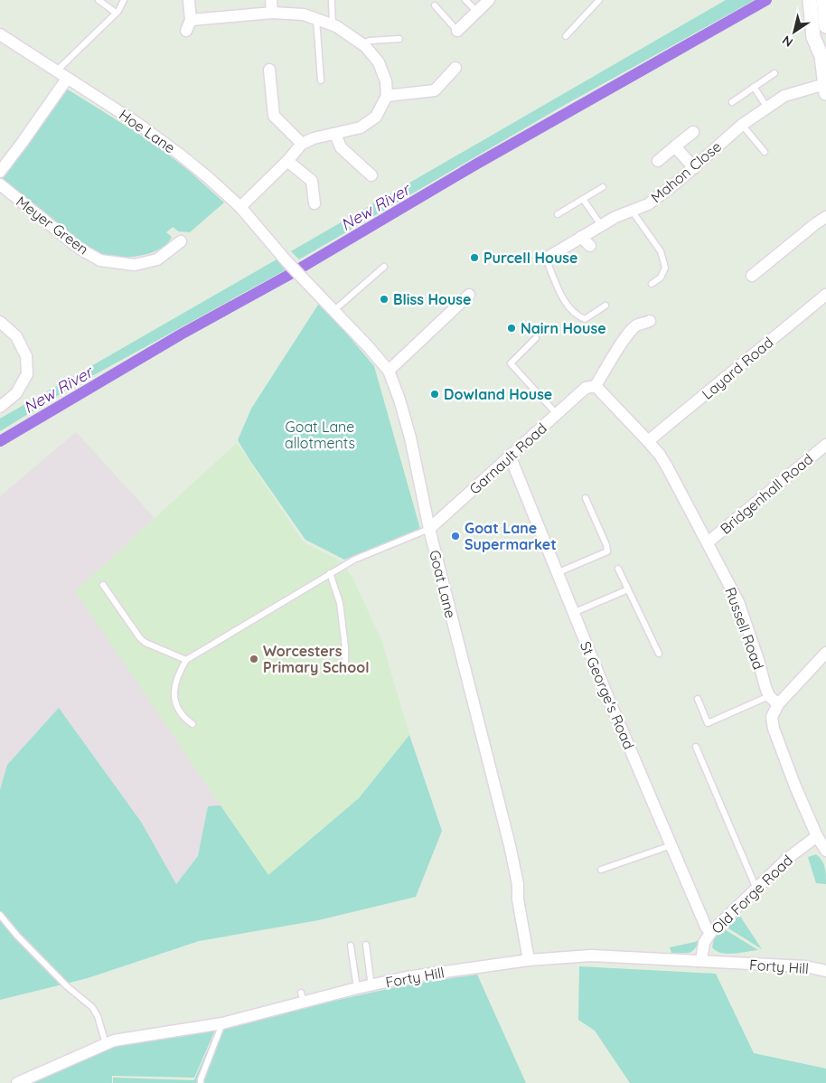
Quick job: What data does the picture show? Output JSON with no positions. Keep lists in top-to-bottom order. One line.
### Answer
{"streets":{"street":["Hoe Lane","Mahon Close","Meyer Green","Layard Road","Garnault Road","Bridgenhall Road","Goat Lane","Russell Road","St George's Road","Old Forge Road","Forty Hill"]},"crossings":[["Hoe Lane","Goat Lane"],["Layard Road","Russell Road"],["Garnault Road","Goat Lane"],["Garnault Road","Russell Road"],["Garnault Road","St George's Road"],["Bridgenhall Road","Russell Road"],["Goat Lane","Forty Hill"],["St George's Road","Old Forge Road"],["Old Forge Road","Forty Hill"]],"water":["New River"],"parks":["Goat Lane allotments"],"places":["Purcell House","Bliss House","Nairn House","Dowland House","Goat Lane Supermarket","Worcesters Primary School"],"north":"bottom left"}
